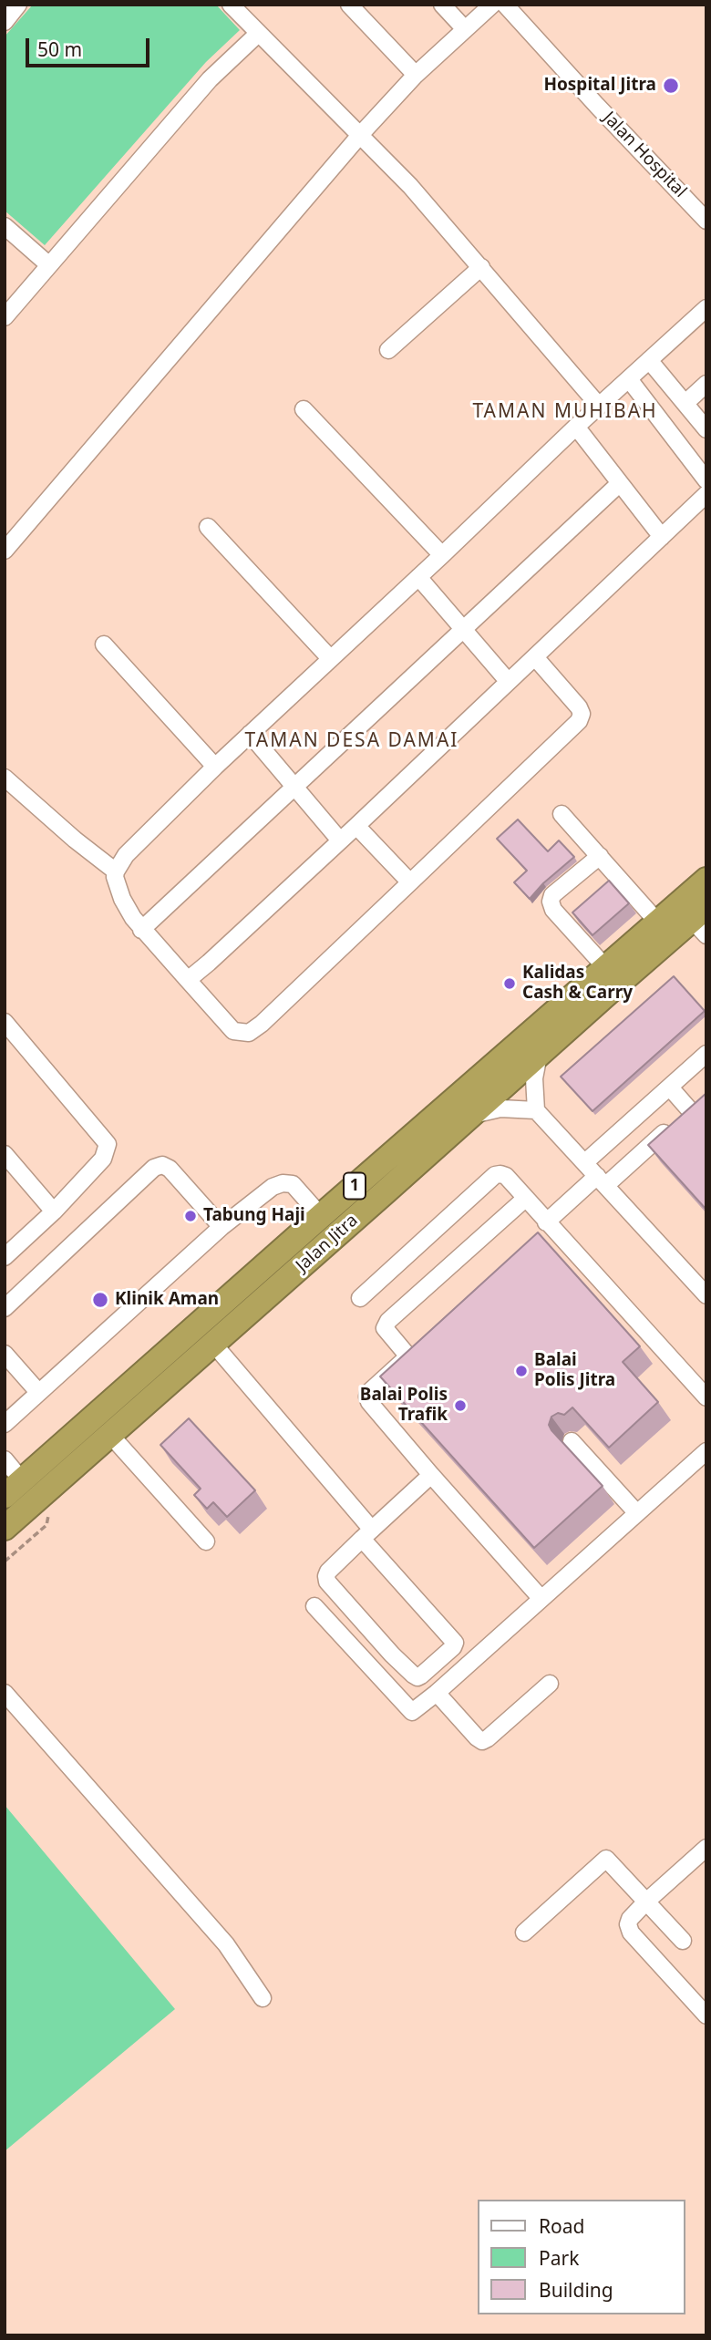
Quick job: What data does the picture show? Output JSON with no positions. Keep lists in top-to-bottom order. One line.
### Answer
{"streets":{"highway":["1","Jalan Jitra"],"street":["Jalan Hospital"]},"districts":["TAMAN MUHIBAH","TAMAN DESA DAMAI"],"places":["Hospital Jitra","Kalidas Cash & Carry","Tabung Haji","Klinik Aman","Balai Polis Jitra","Balai Polis Trafik"],"legend":["Road","Park","Building"],"scale_bar":"50 m"}
